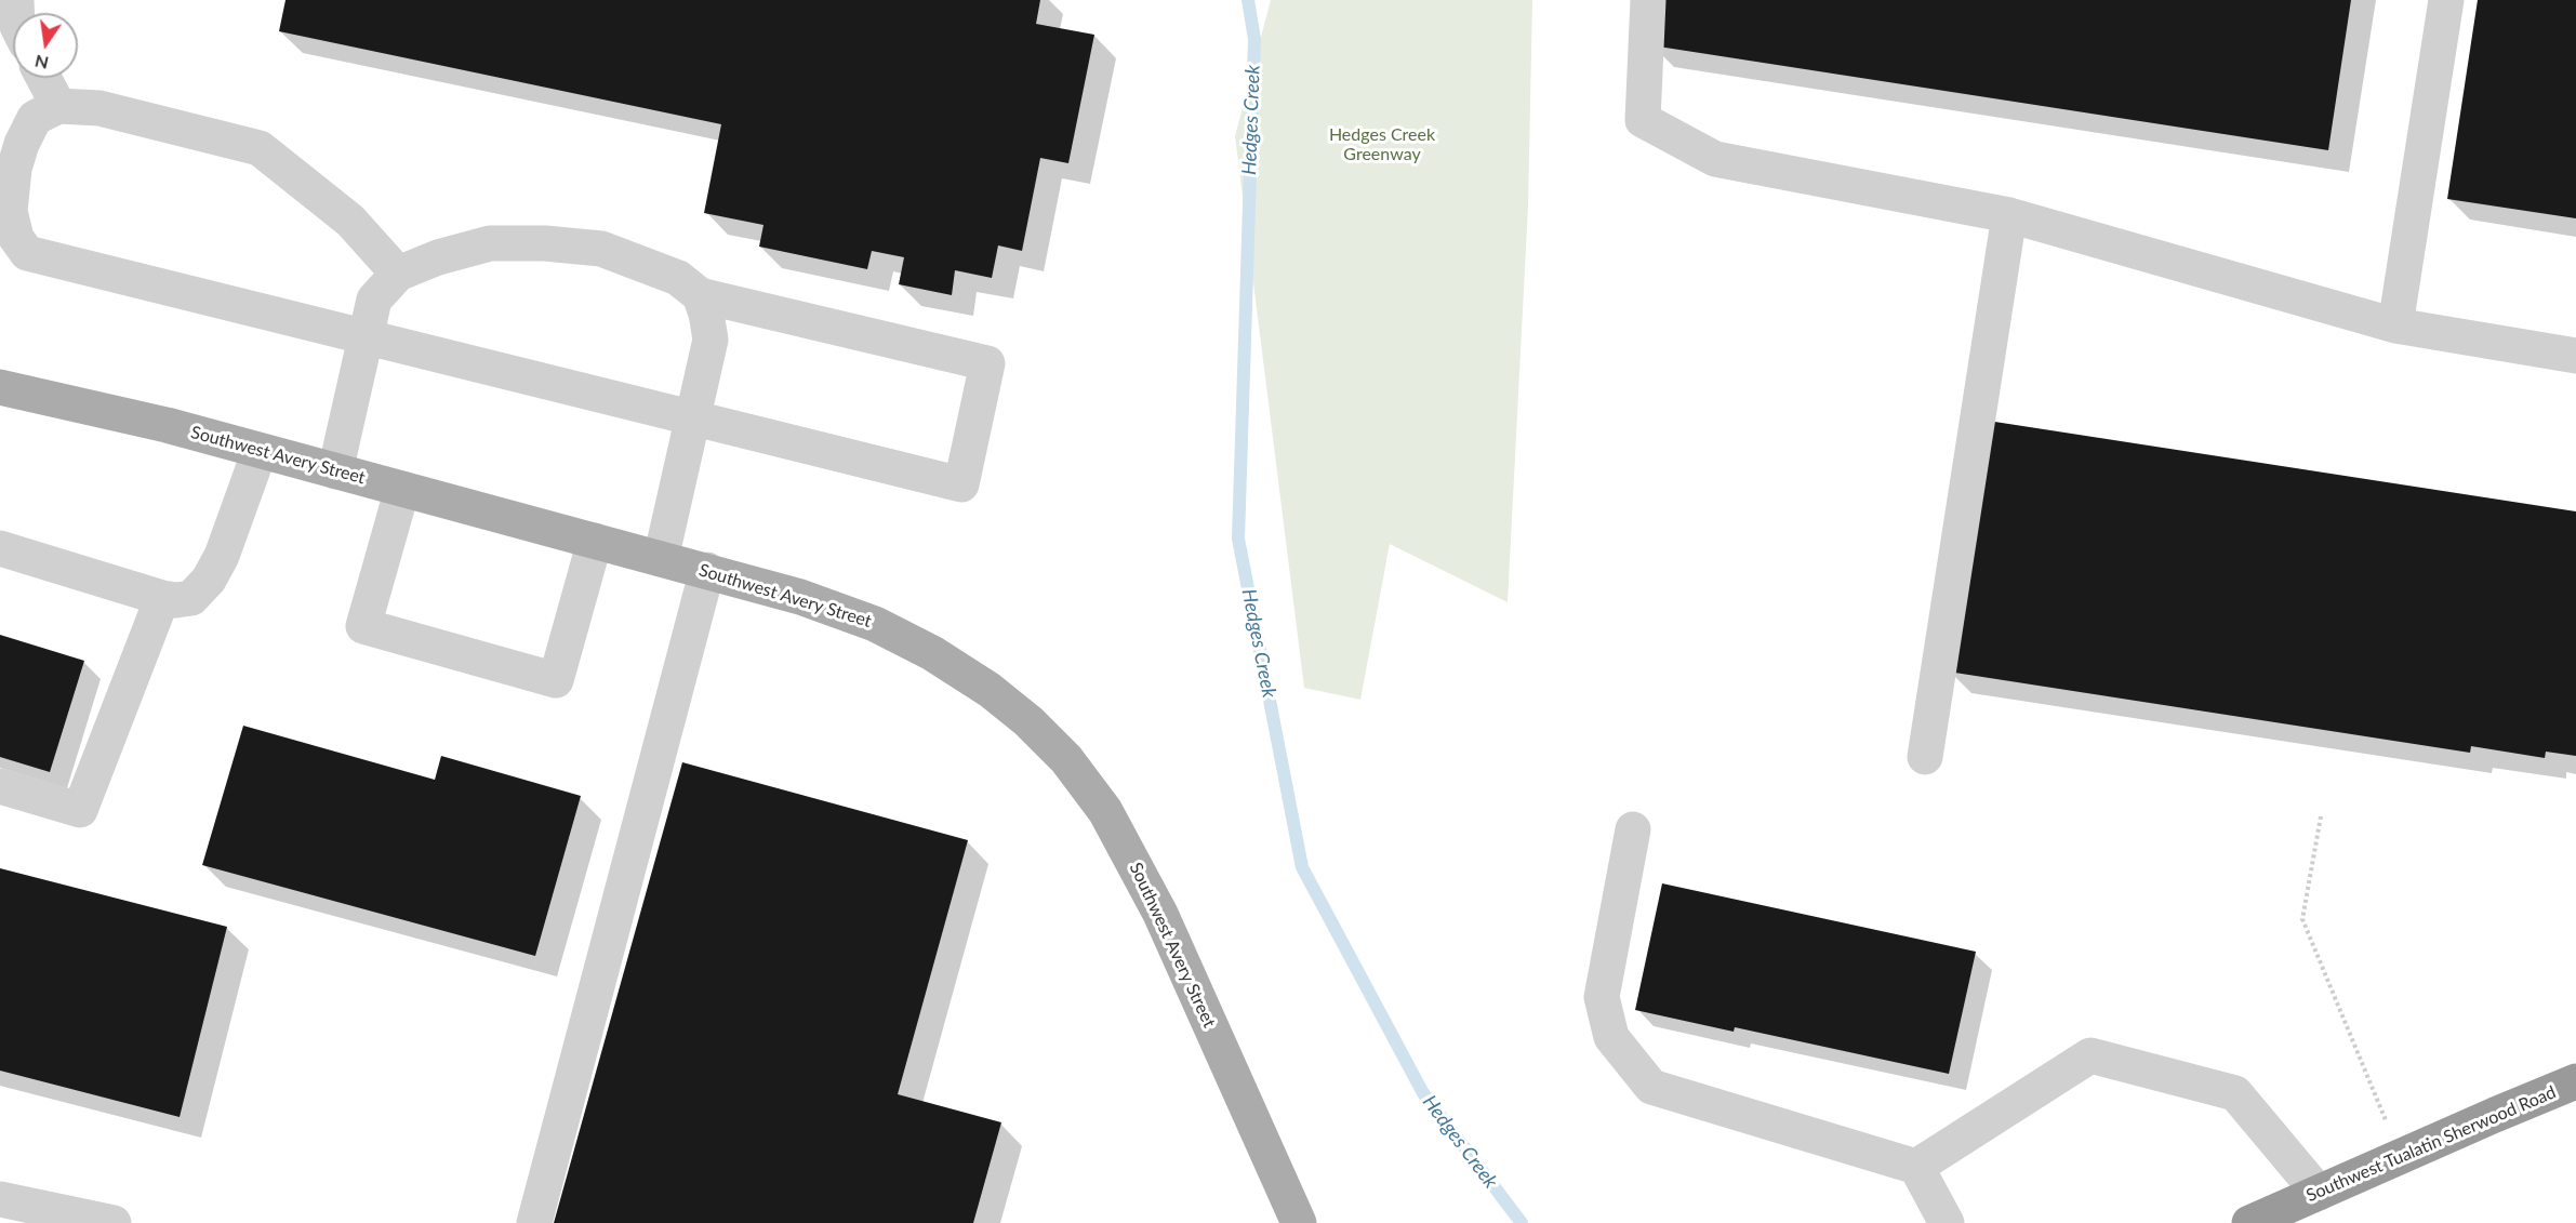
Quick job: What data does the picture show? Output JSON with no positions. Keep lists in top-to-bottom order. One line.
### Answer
{"streets":{"highway":["Southwest Tualatin Sherwood Road"],"main road":["Southwest Avery Street"]},"water":["Hedges Creek"],"parks":["Hedges Creek Greenway"],"north":"bottom"}
